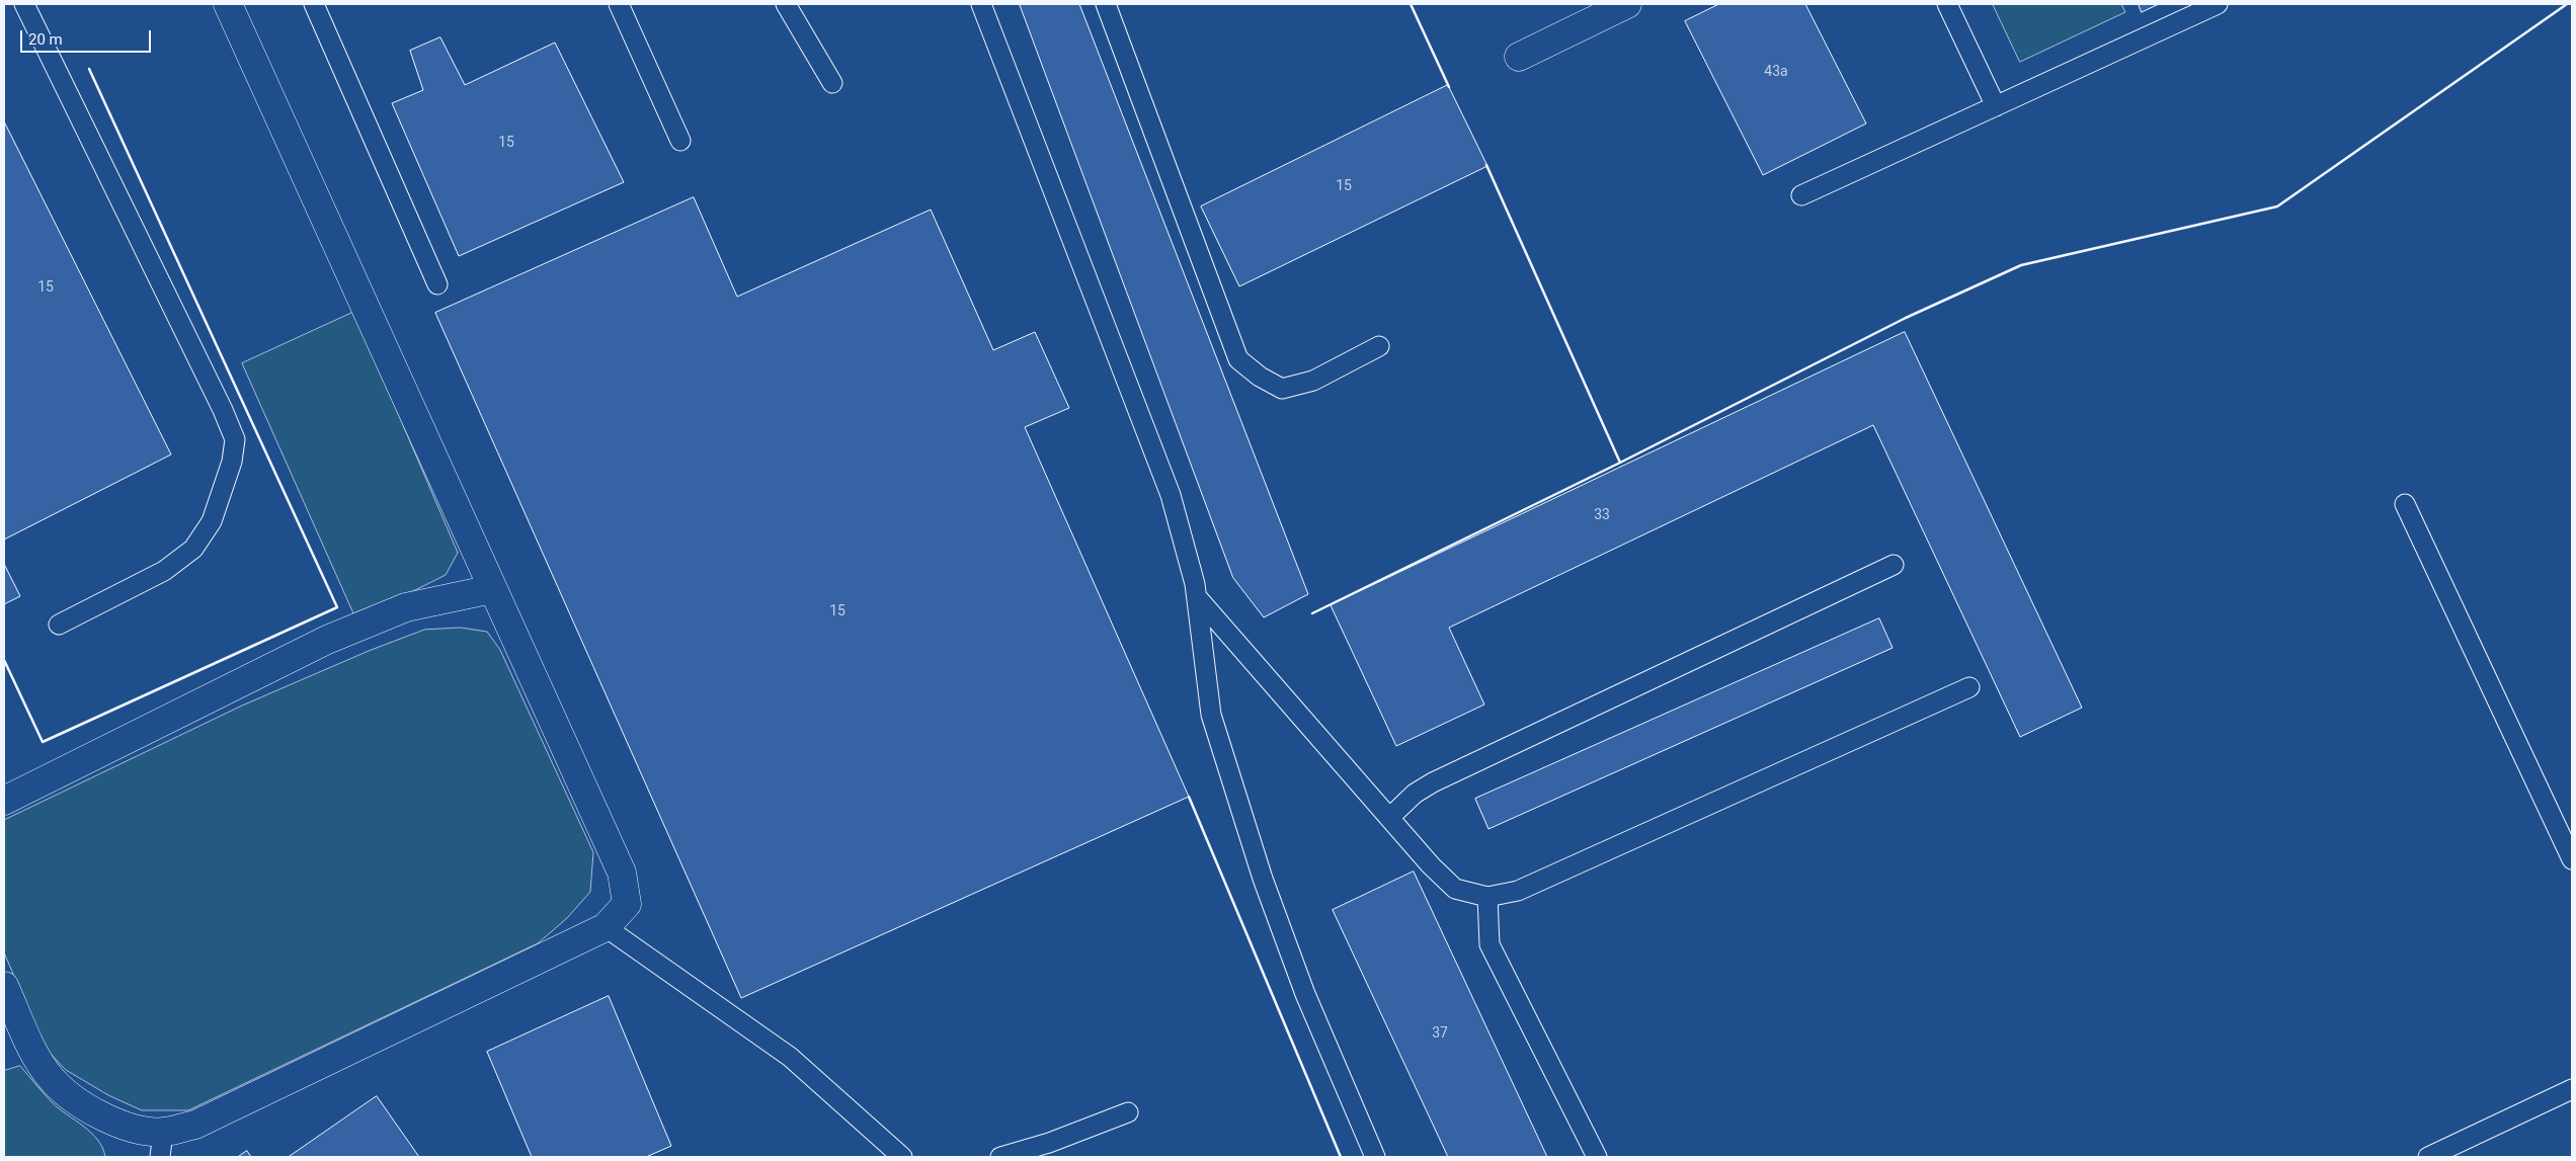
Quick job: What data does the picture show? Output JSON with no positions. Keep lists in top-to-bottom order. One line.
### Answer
{"house_numbers":["43a","15","15","15","33","15","37"],"scale_bar":"20 m"}
